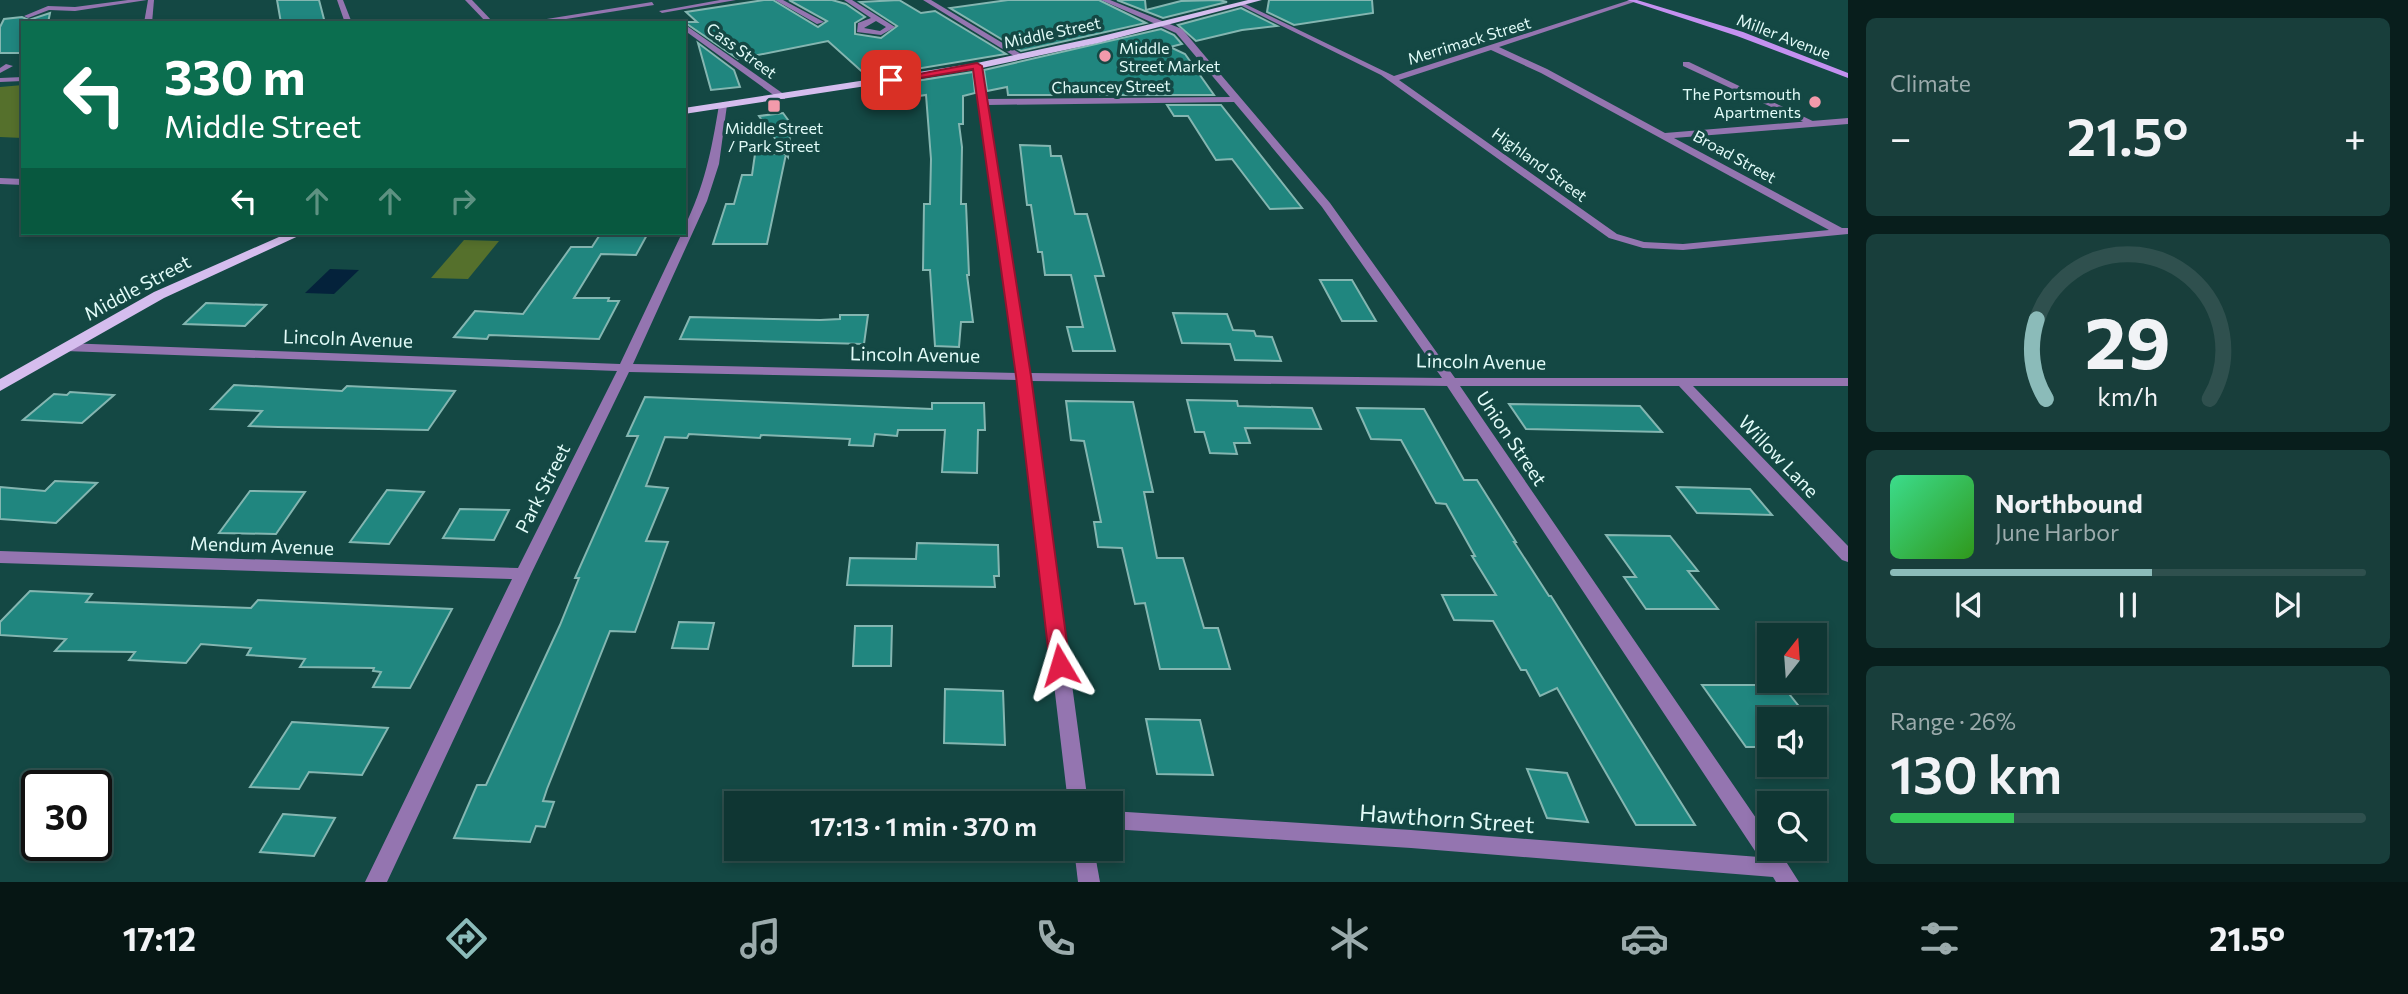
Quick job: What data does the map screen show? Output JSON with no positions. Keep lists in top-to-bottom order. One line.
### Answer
{"streets":{"main road":["Middle Street","Miller Avenue"],"street":["Merrimack Street","Cass Street","Chauncey Street","Broad Street","Highland Street","Lincoln Avenue","Union Street","Willow Lane","Park Street","Mendum Avenue","Hawthorn Street"]},"crossings":[["Middle Street","Cass Street"],["Middle Street","Highland Street"],["Middle Street","Lincoln Avenue"],["Middle Street","Union Street"],["Middle Street","Park Street"],["Miller Avenue","Merrimack Street"],["Merrimack Street","Broad Street"],["Merrimack Street","Highland Street"],["Chauncey Street","Union Street"],["Broad Street","Highland Street"],["Lincoln Avenue","Union Street"],["Lincoln Avenue","Willow Lane"],["Lincoln Avenue","Park Street"],["Union Street","Hawthorn Street"],["Park Street","Mendum Avenue"]],"places":{"other":["Middle Street Market","The Portsmouth Apartments"],"transit":["Middle Street / Park Street"]},"north":"top","page":{"tile":["Climate",["Range · 26%","130 km"]],"turn":["330 m","Middle Street"],"heat":["−","21.5°","+"],"song":["Northbound","June Harbor"],"limit":"30","trip":"17:13 · 1 min · 370 m","tabs":["17:12","21.5°"],"gauge":["29","km/h"]}}
